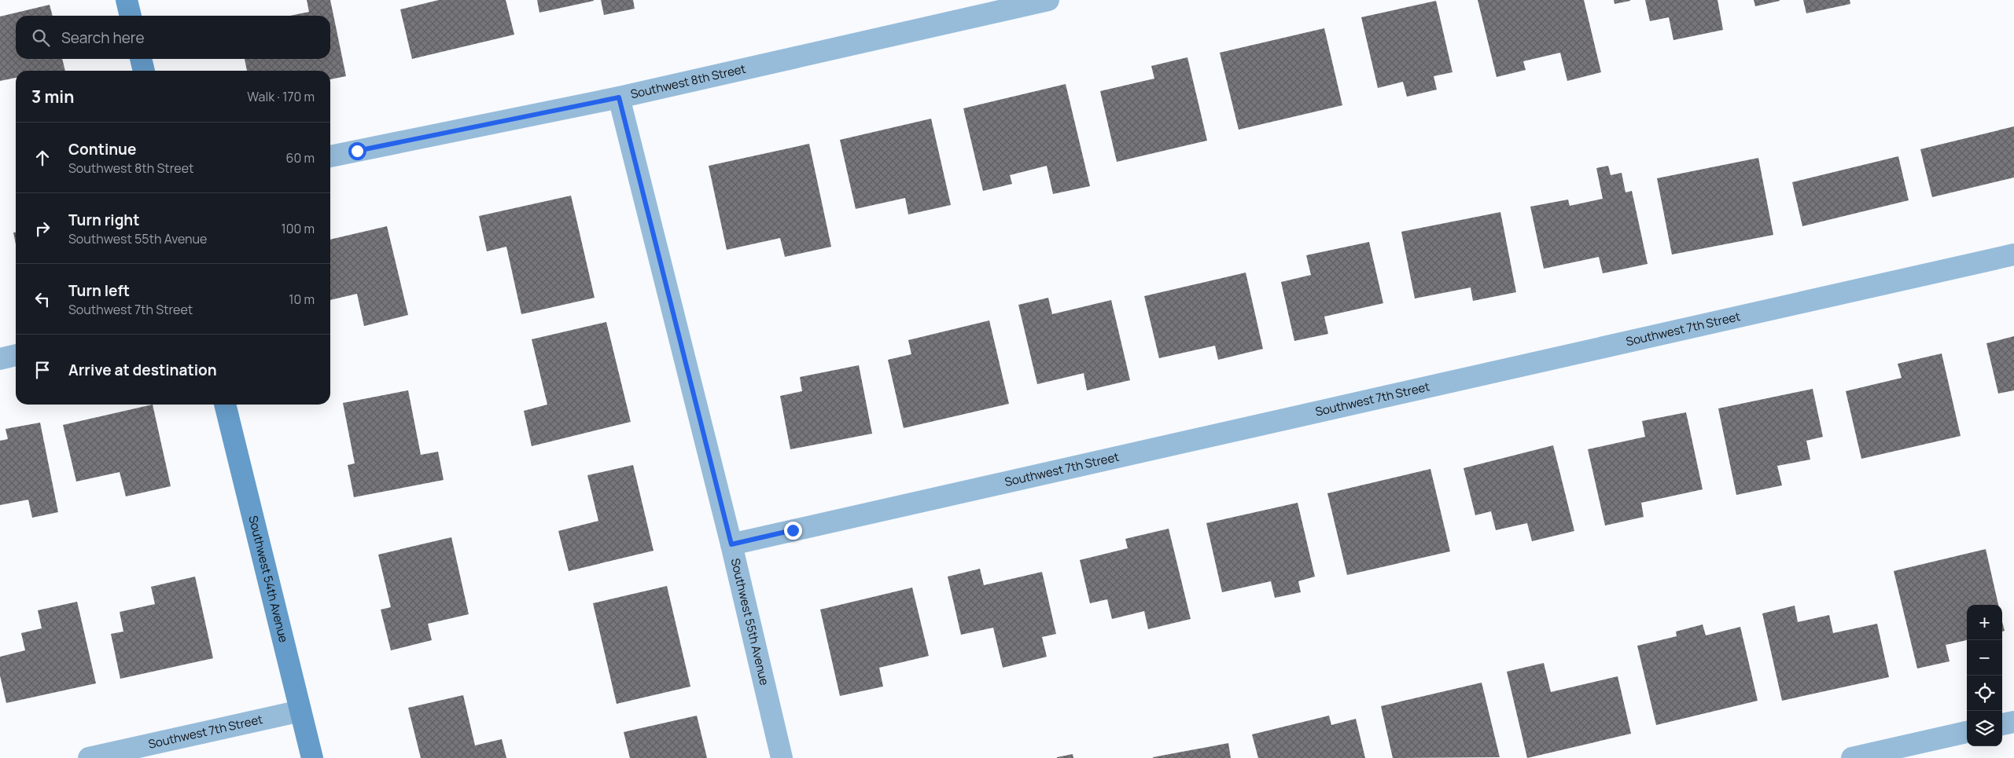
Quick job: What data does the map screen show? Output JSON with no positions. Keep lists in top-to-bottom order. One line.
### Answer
{"streets":{"street":["Southwest 8th Street","Southwest 7th Street","Southwest 54th Avenue","Southwest 55th Avenue"]},"crossings":[["Southwest 8th Street","Southwest 55th Avenue"],["Southwest 7th Street","Southwest 54th Avenue"],["Southwest 7th Street","Southwest 55th Avenue"]],"page":{"search":"Search here","heading":["3 min","Walk · 170 m"],"list":[["Continue","Southwest 8th Street","60 m"],["Turn right","Southwest 55th Avenue","100 m"],["Turn left","Southwest 7th Street","10 m"],"Arrive at destination"],"map_buttons":["+","−"]}}
